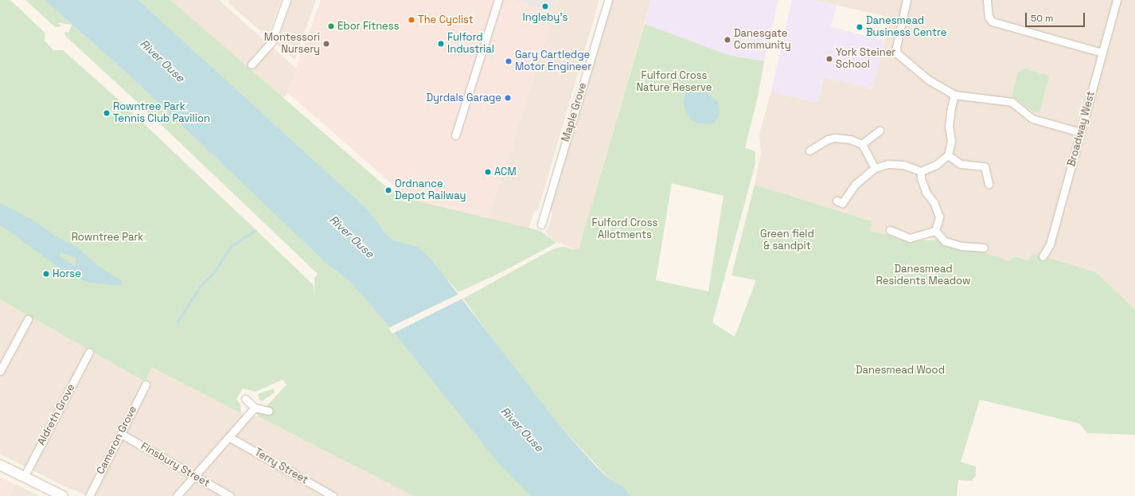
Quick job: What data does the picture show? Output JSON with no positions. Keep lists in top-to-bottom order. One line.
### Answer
{"streets":{"street":["Maple Grove","Broadway West","Aldreth Grove","Cameron Grove","Finsbury Street","Terry Street"]},"crossings":[["Cameron Grove","Finsbury Street"]],"water":["River Ouse"],"parks":["Fulford Cross Nature Reserve","Fulford Cross Allotments","Green field & sandpit","Rowntree Park","Danesmead Residents Meadow","Danesmead Wood"],"places":["Ingleby’s","The Cyclist","Ebor Fitness","Danesmead Business Centre","Danesgate Community","Montessori Nursery","Fulford Industrial","York Steiner School","Gary Cartledge Motor Engineer","Dyrdals Garage","Rowntree Park Tennis Club Pavilion","ACM","Ordnance Depot Railway","Horse"],"scale_bar":"50 m"}
